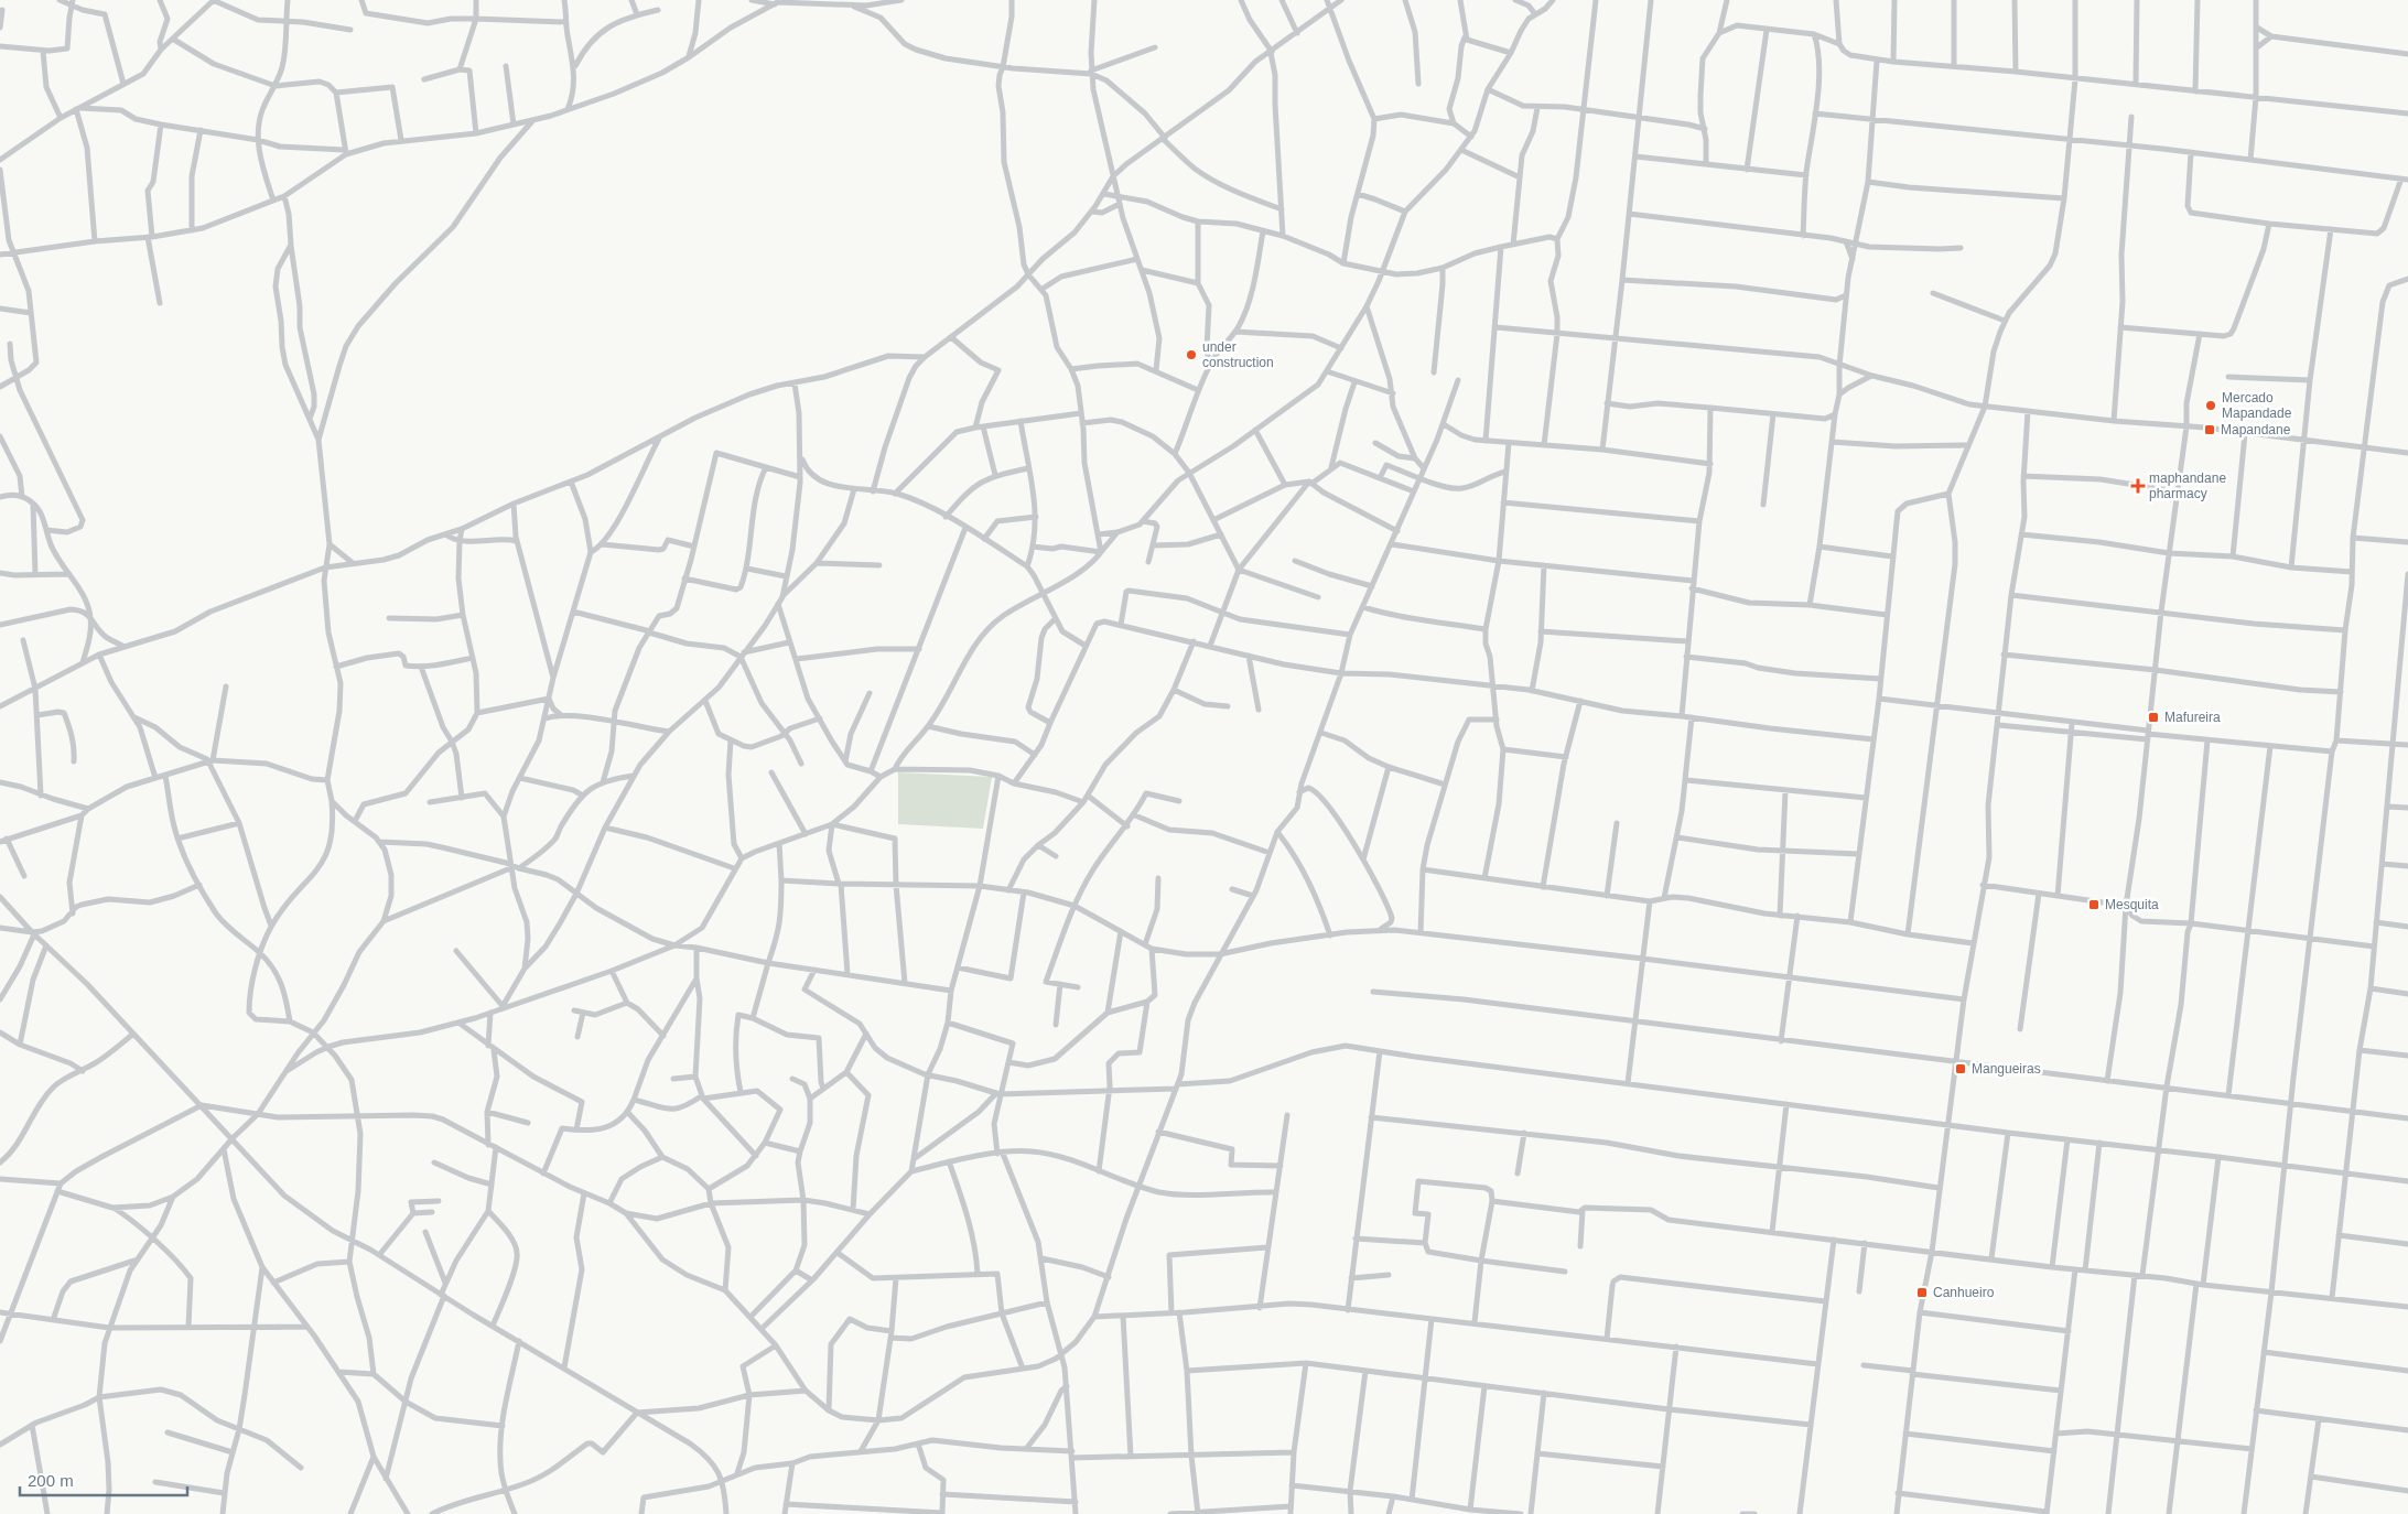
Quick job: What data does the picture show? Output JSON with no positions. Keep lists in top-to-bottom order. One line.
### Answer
{"places":{"other":["under construction","Mercado Mapandade"],"transit":["Mapandane","Mafureira","Mesquita","Mangueiras","Canhueiro"],"health":["maphandane pharmacy"]},"scale_bar":"200 m"}
